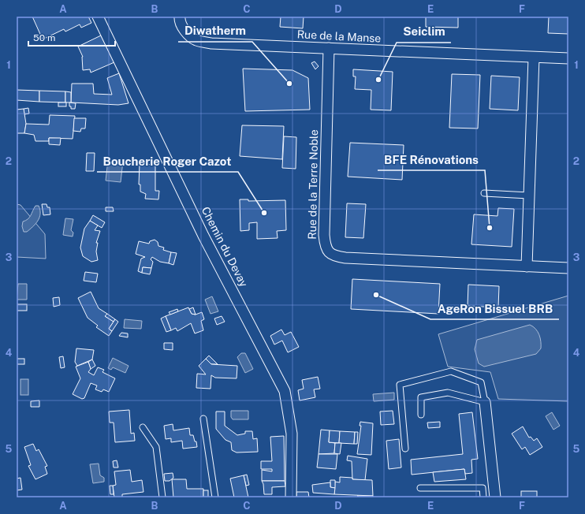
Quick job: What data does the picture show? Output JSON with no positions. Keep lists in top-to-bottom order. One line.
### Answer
{"streets":{"street":["Rue de la Manse","Rue de la Terre Noble","Chemin du Devay"]},"crossings":[["Rue de la Manse","Rue de la Terre Noble"]],"places":["Seiclim","Diwatherm","Boucherie Roger Cazot","BFE Rénovations","AgeRon Bissuel BRB"],"scale_bar":"50 m","grid":{"columns":["A","B","C","D","E","F"],"rows":["1","2","3","4","5"]}}
